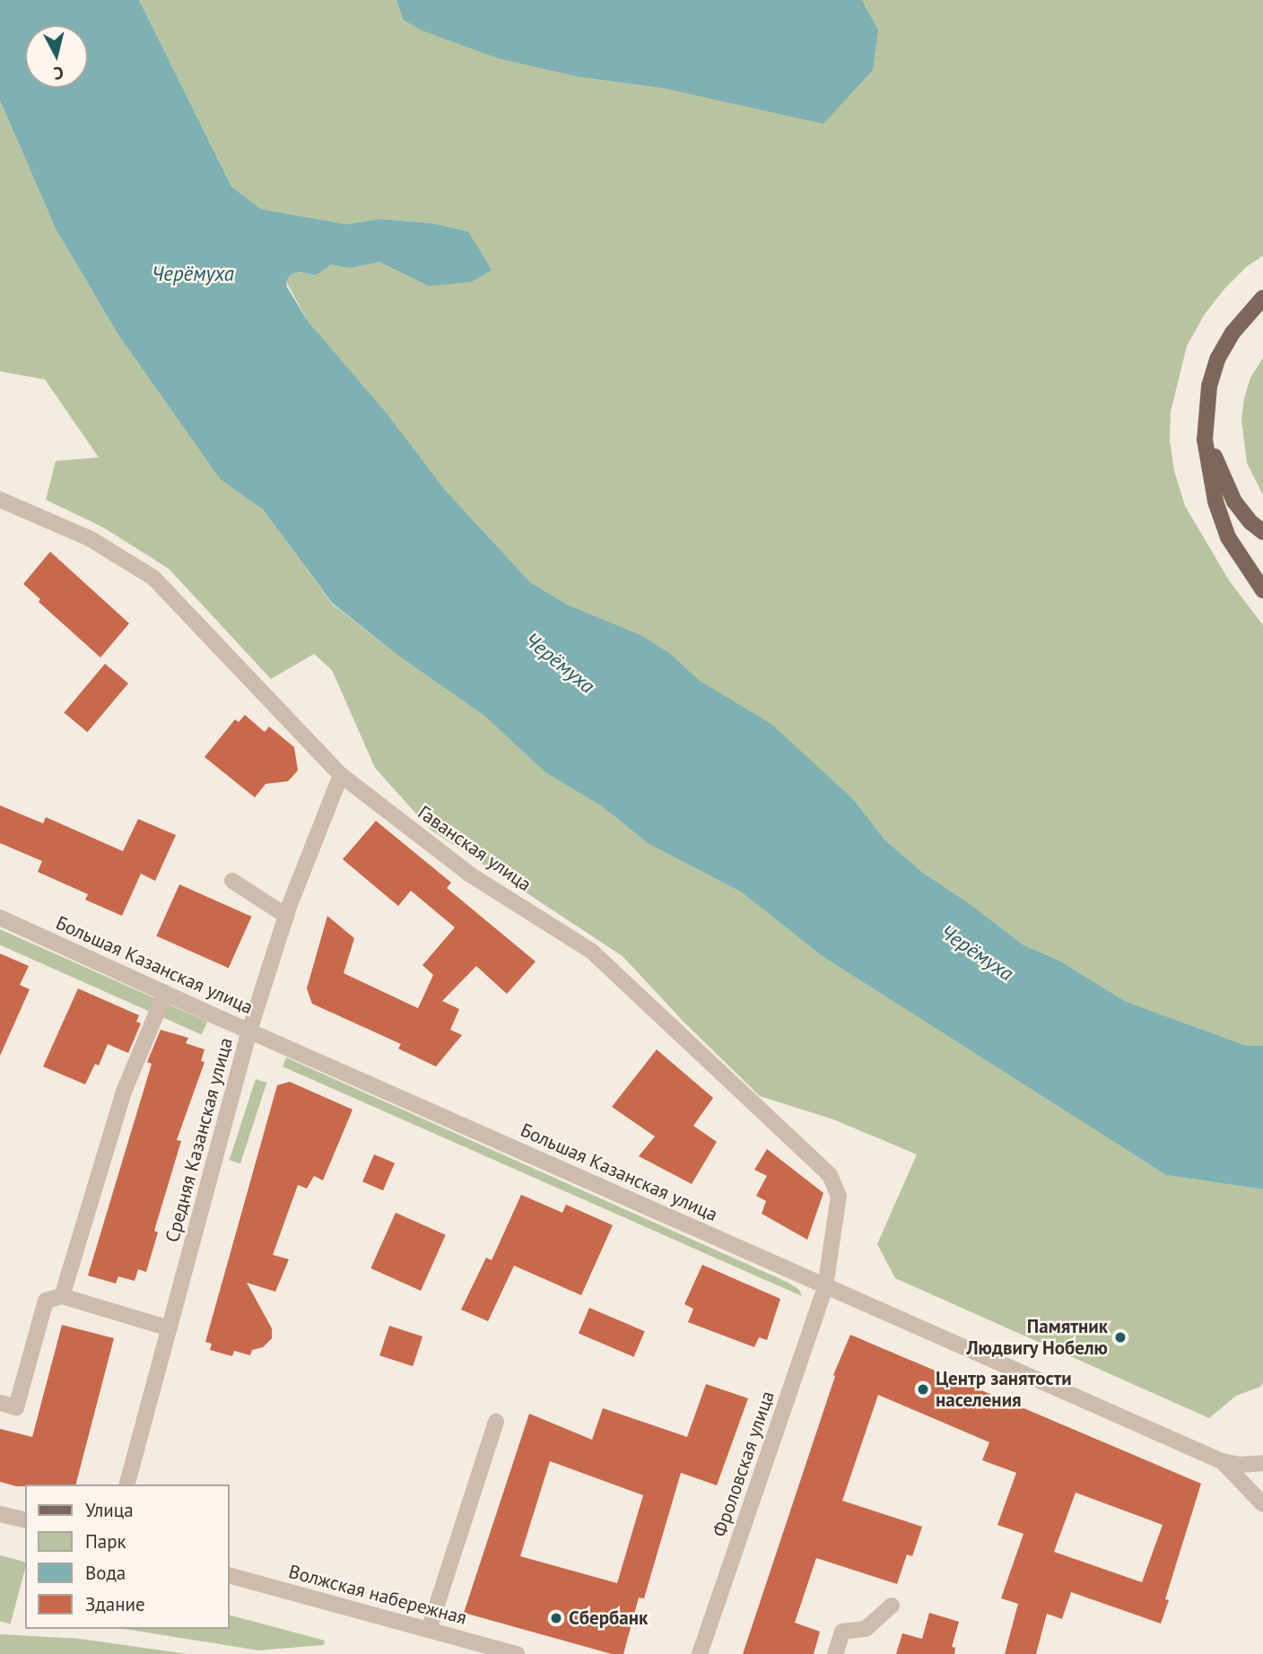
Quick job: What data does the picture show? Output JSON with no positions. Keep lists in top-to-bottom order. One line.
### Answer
{"streets":{"street":["Гаванская улица","Большая Казанская улица","Средняя Казанская улица","Фроловская улица","Волжская набережная"]},"crossings":[["Гаванская улица","Большая Казанская улица"],["Гаванская улица","Средняя Казанская улица"],["Гаванская улица","Фроловская улица"],["Большая Казанская улица","Средняя Казанская улица"],["Большая Казанская улица","Фроловская улица"]],"water":["Черёмуха"],"places":["Памятник Людвигу Нобелю","Центр занятости населения","Сбербанк"],"legend":["Улица","Парк","Вода","Здание"],"north":"bottom"}
